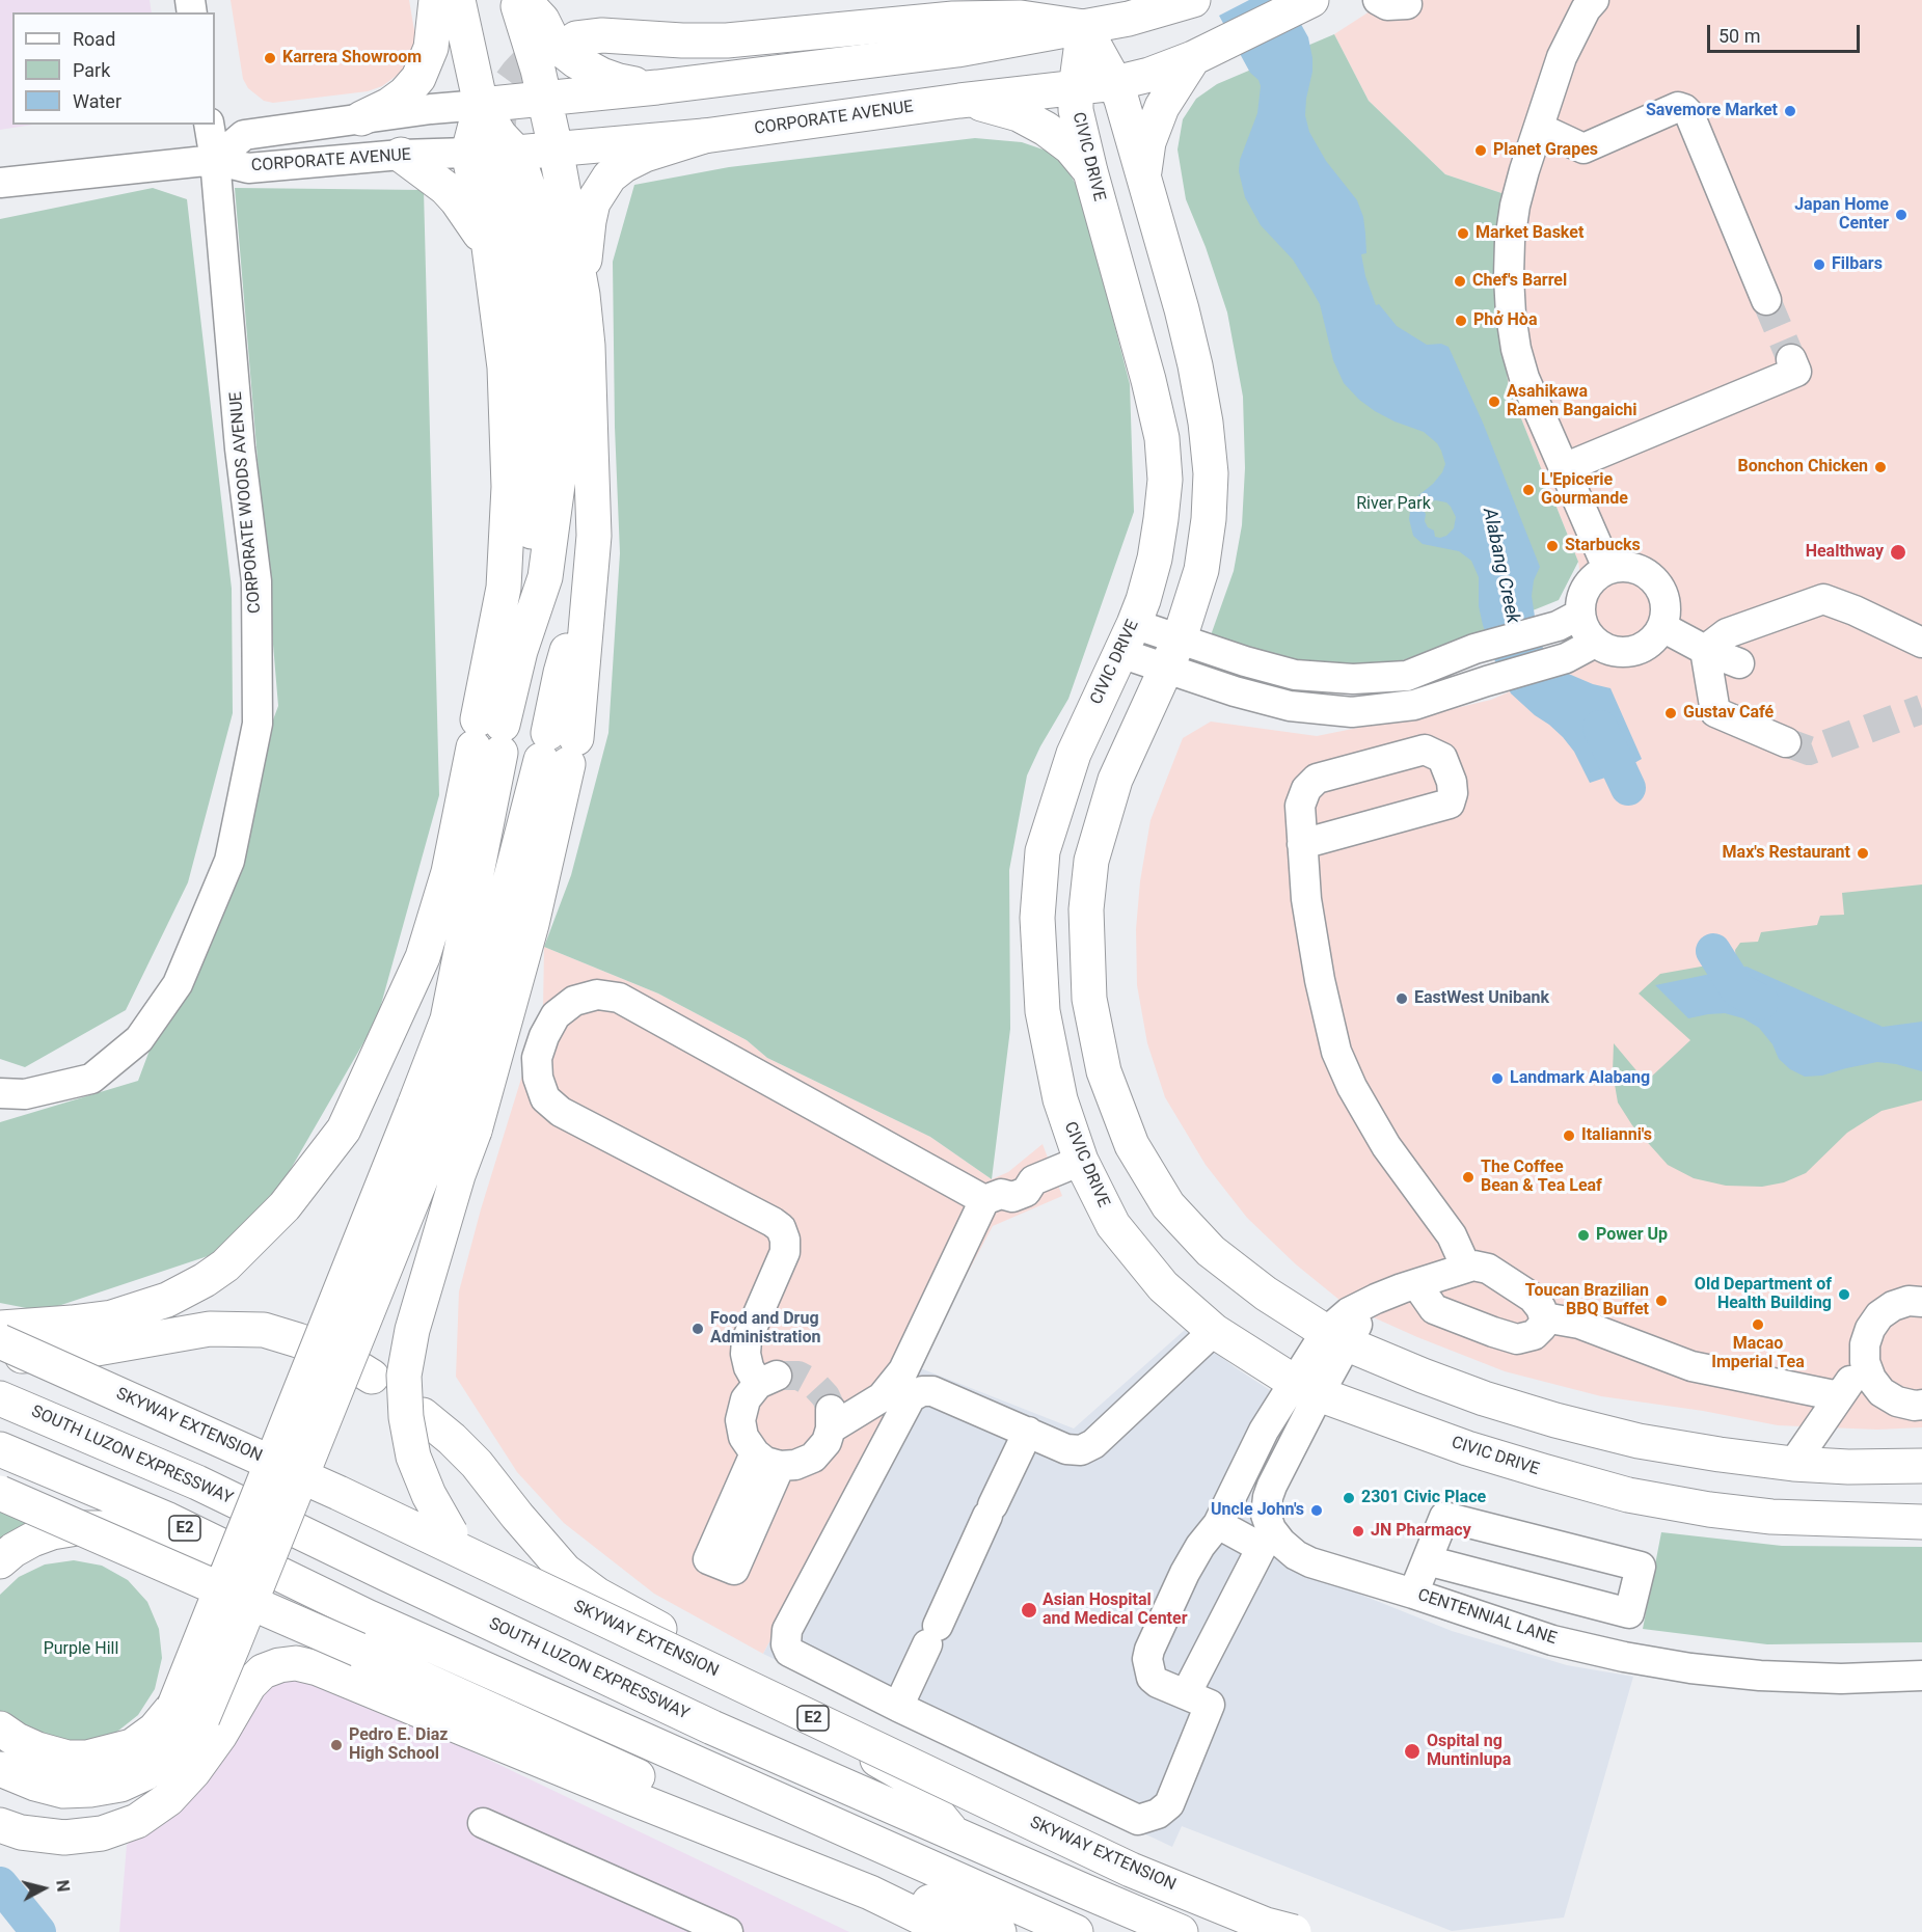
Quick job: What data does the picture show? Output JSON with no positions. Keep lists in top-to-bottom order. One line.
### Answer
{"streets":{"main road":["CORPORATE AVENUE","CIVIC DRIVE","SKYWAY EXTENSION","SOUTH LUZON EXPRESSWAY","E2"],"street":["CORPORATE WOODS AVENUE","CENTENNIAL LANE"]},"crossings":[["CORPORATE AVENUE","CIVIC DRIVE"],["CORPORATE AVENUE","CORPORATE WOODS AVENUE"]],"water":["Alabang Creek"],"parks":["River Park","Purple Hill"],"places":["Karrera Showroom","Savemore Market","Planet Grapes","Japan Home Center","Market Basket","Filbars","Chef's Barrel","Phở Hòa","Asahikawa Ramen Bangaichi","Bonchon Chicken","L'Epicerie Gourmande","Starbucks","Healthway","Gustav Café","Max's Restaurant","EastWest Unibank","Landmark Alabang","Italianni's","The Coffee Bean & Tea Leaf","Power Up","Old Department of Health Building","Toucan Brazilian BBQ Buffet","Macao Imperial Tea","Food and Drug Administration","2301 Civic Place","Uncle John's","JN Pharmacy","Asian Hospital and Medical Center","Pedro E. Diaz High School","Ospital ng Muntinlupa"],"legend":["Road","Park","Water"],"scale_bar":"50 m","north":"right"}
